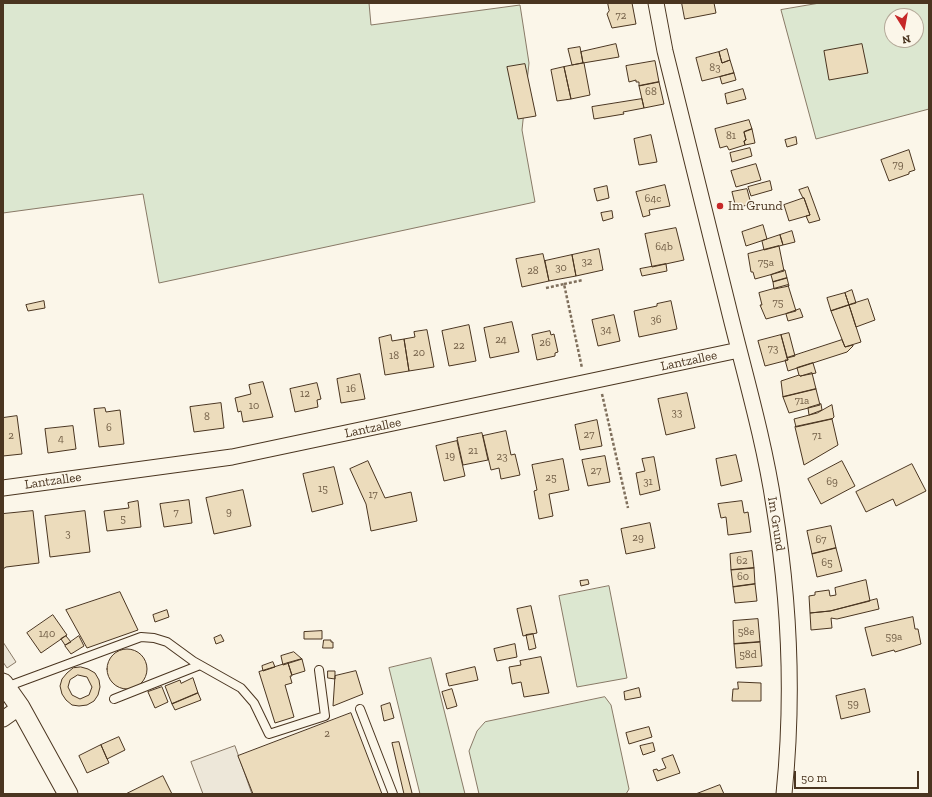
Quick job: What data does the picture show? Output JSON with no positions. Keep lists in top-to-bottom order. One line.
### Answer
{"streets":{"street":["Lantzallee","Im Grund"]},"crossings":[["Lantzallee","Im Grund"]],"places":["Im Grund"],"house_numbers":["72","83","68","81","79","64c","64b","32","75a","30","28","75","36","34","24","26","22","73","20","18","16","12","71a","10","33","8","6","27","2","71","4","21","19","23","27","25","31","69","15","17","9","7","5","3","29","67","62","65","60","58e","140","59a","58d","59","2"],"scale_bar":"50 m","north":"bottom"}
